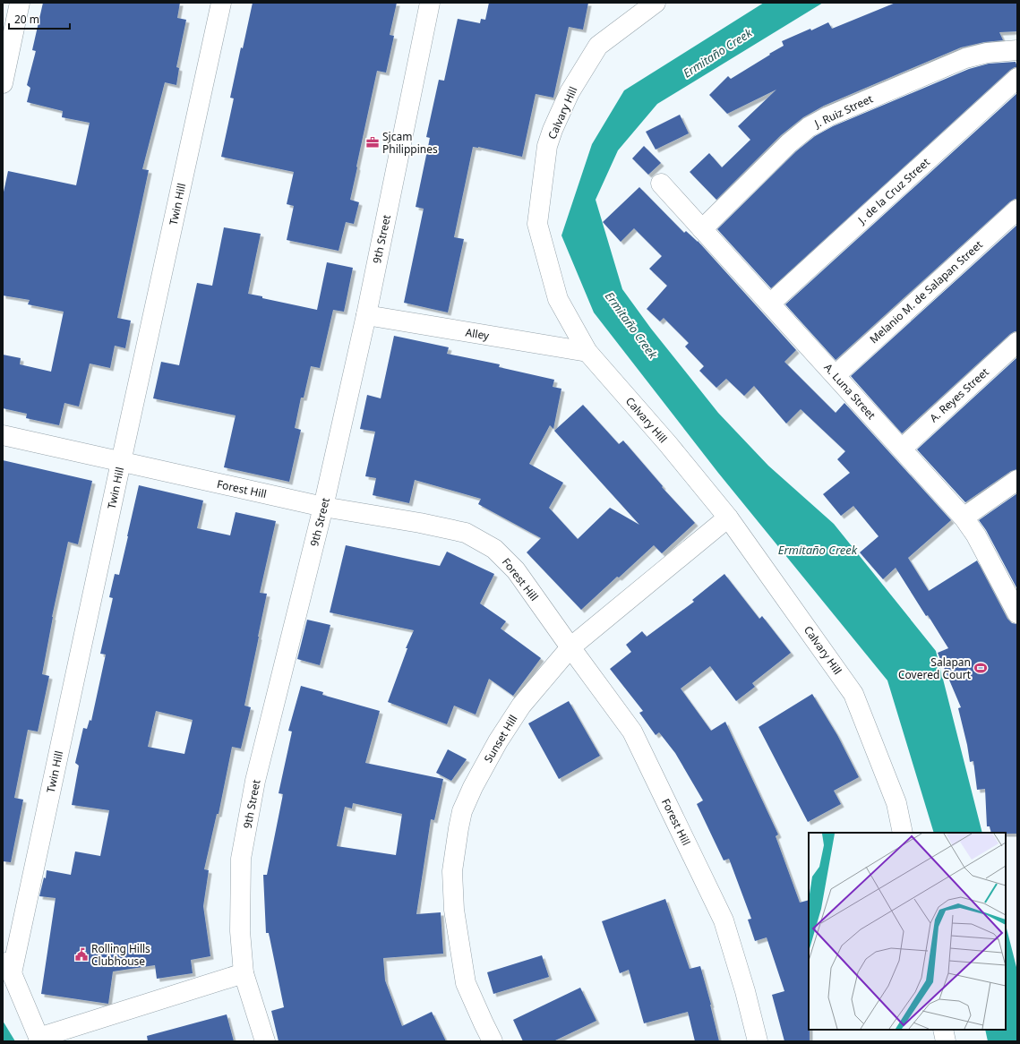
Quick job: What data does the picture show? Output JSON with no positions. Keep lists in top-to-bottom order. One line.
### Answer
{"streets":{"street":["J. Ruiz Street","Calvary Hill","J. de la Cruz Street","Twin Hill","9th Street","Melanio M. de Salapan Street","Alley","A. Luna Street","A. Reyes Street","Forest Hill","Sunset Hill"]},"crossings":[["J. Ruiz Street","A. Luna Street"],["Calvary Hill","Alley"],["Calvary Hill","Sunset Hill"],["J. de la Cruz Street","A. Luna Street"],["Twin Hill","Forest Hill"],["9th Street","Alley"],["9th Street","Forest Hill"],["Melanio M. de Salapan Street","A. Luna Street"],["A. Luna Street","A. Reyes Street"],["Forest Hill","Sunset Hill"]],"water":["Ermitaño Creek"],"places":{"office":["Sjcam Philippines"],"sports":["Salapan Covered Court"],"public building":["Rolling Hills Clubhouse"]},"scale_bar":"20 m"}
